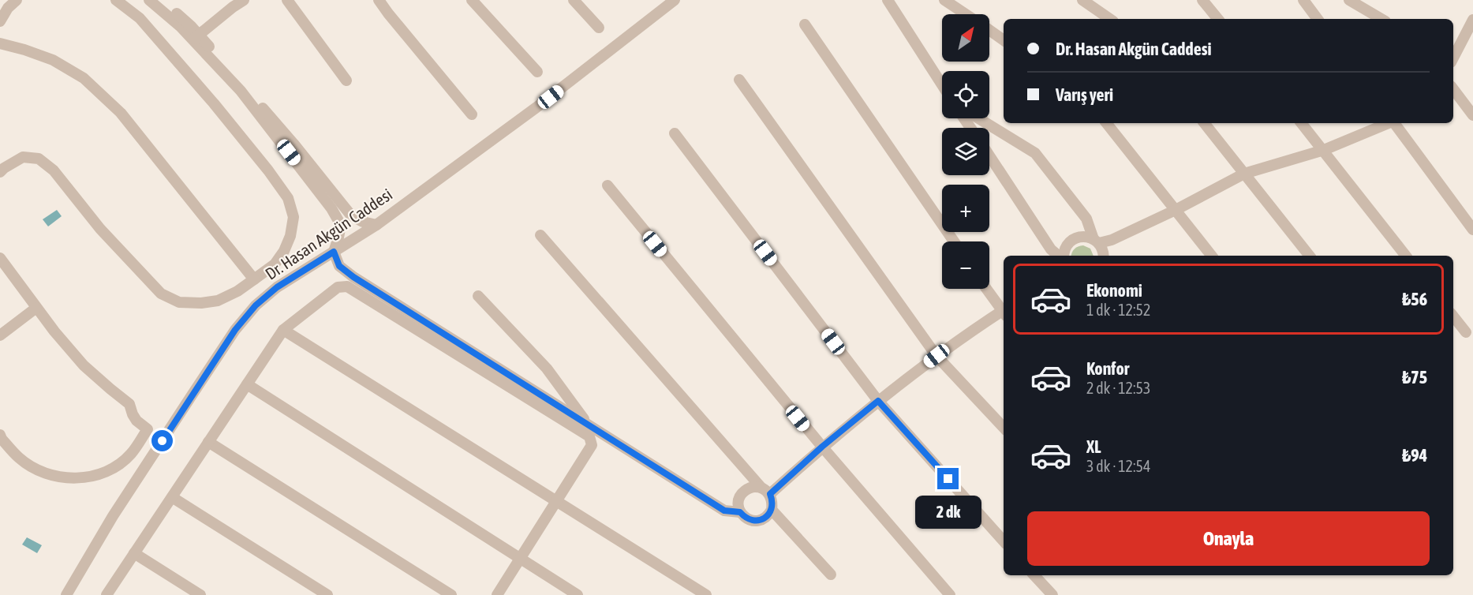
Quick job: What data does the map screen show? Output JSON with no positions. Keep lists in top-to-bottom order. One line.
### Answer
{"streets":{"street":["Dr. Hasan Akgün Caddesi"]},"north":"top right","page":{"map_buttons":["+","−"],"banner":["Dr. Hasan Akgün Caddesi","Varış yeri"],"list":[{"name":"Ekonomi","note":"1 dk · 12:52","value":"₺56"},{"name":"Konfor","note":"2 dk · 12:53","value":"₺75"},{"name":"XL","note":"3 dk · 12:54","value":"₺94"}],"bubble":"2 dk","buttons":"Onayla"}}
